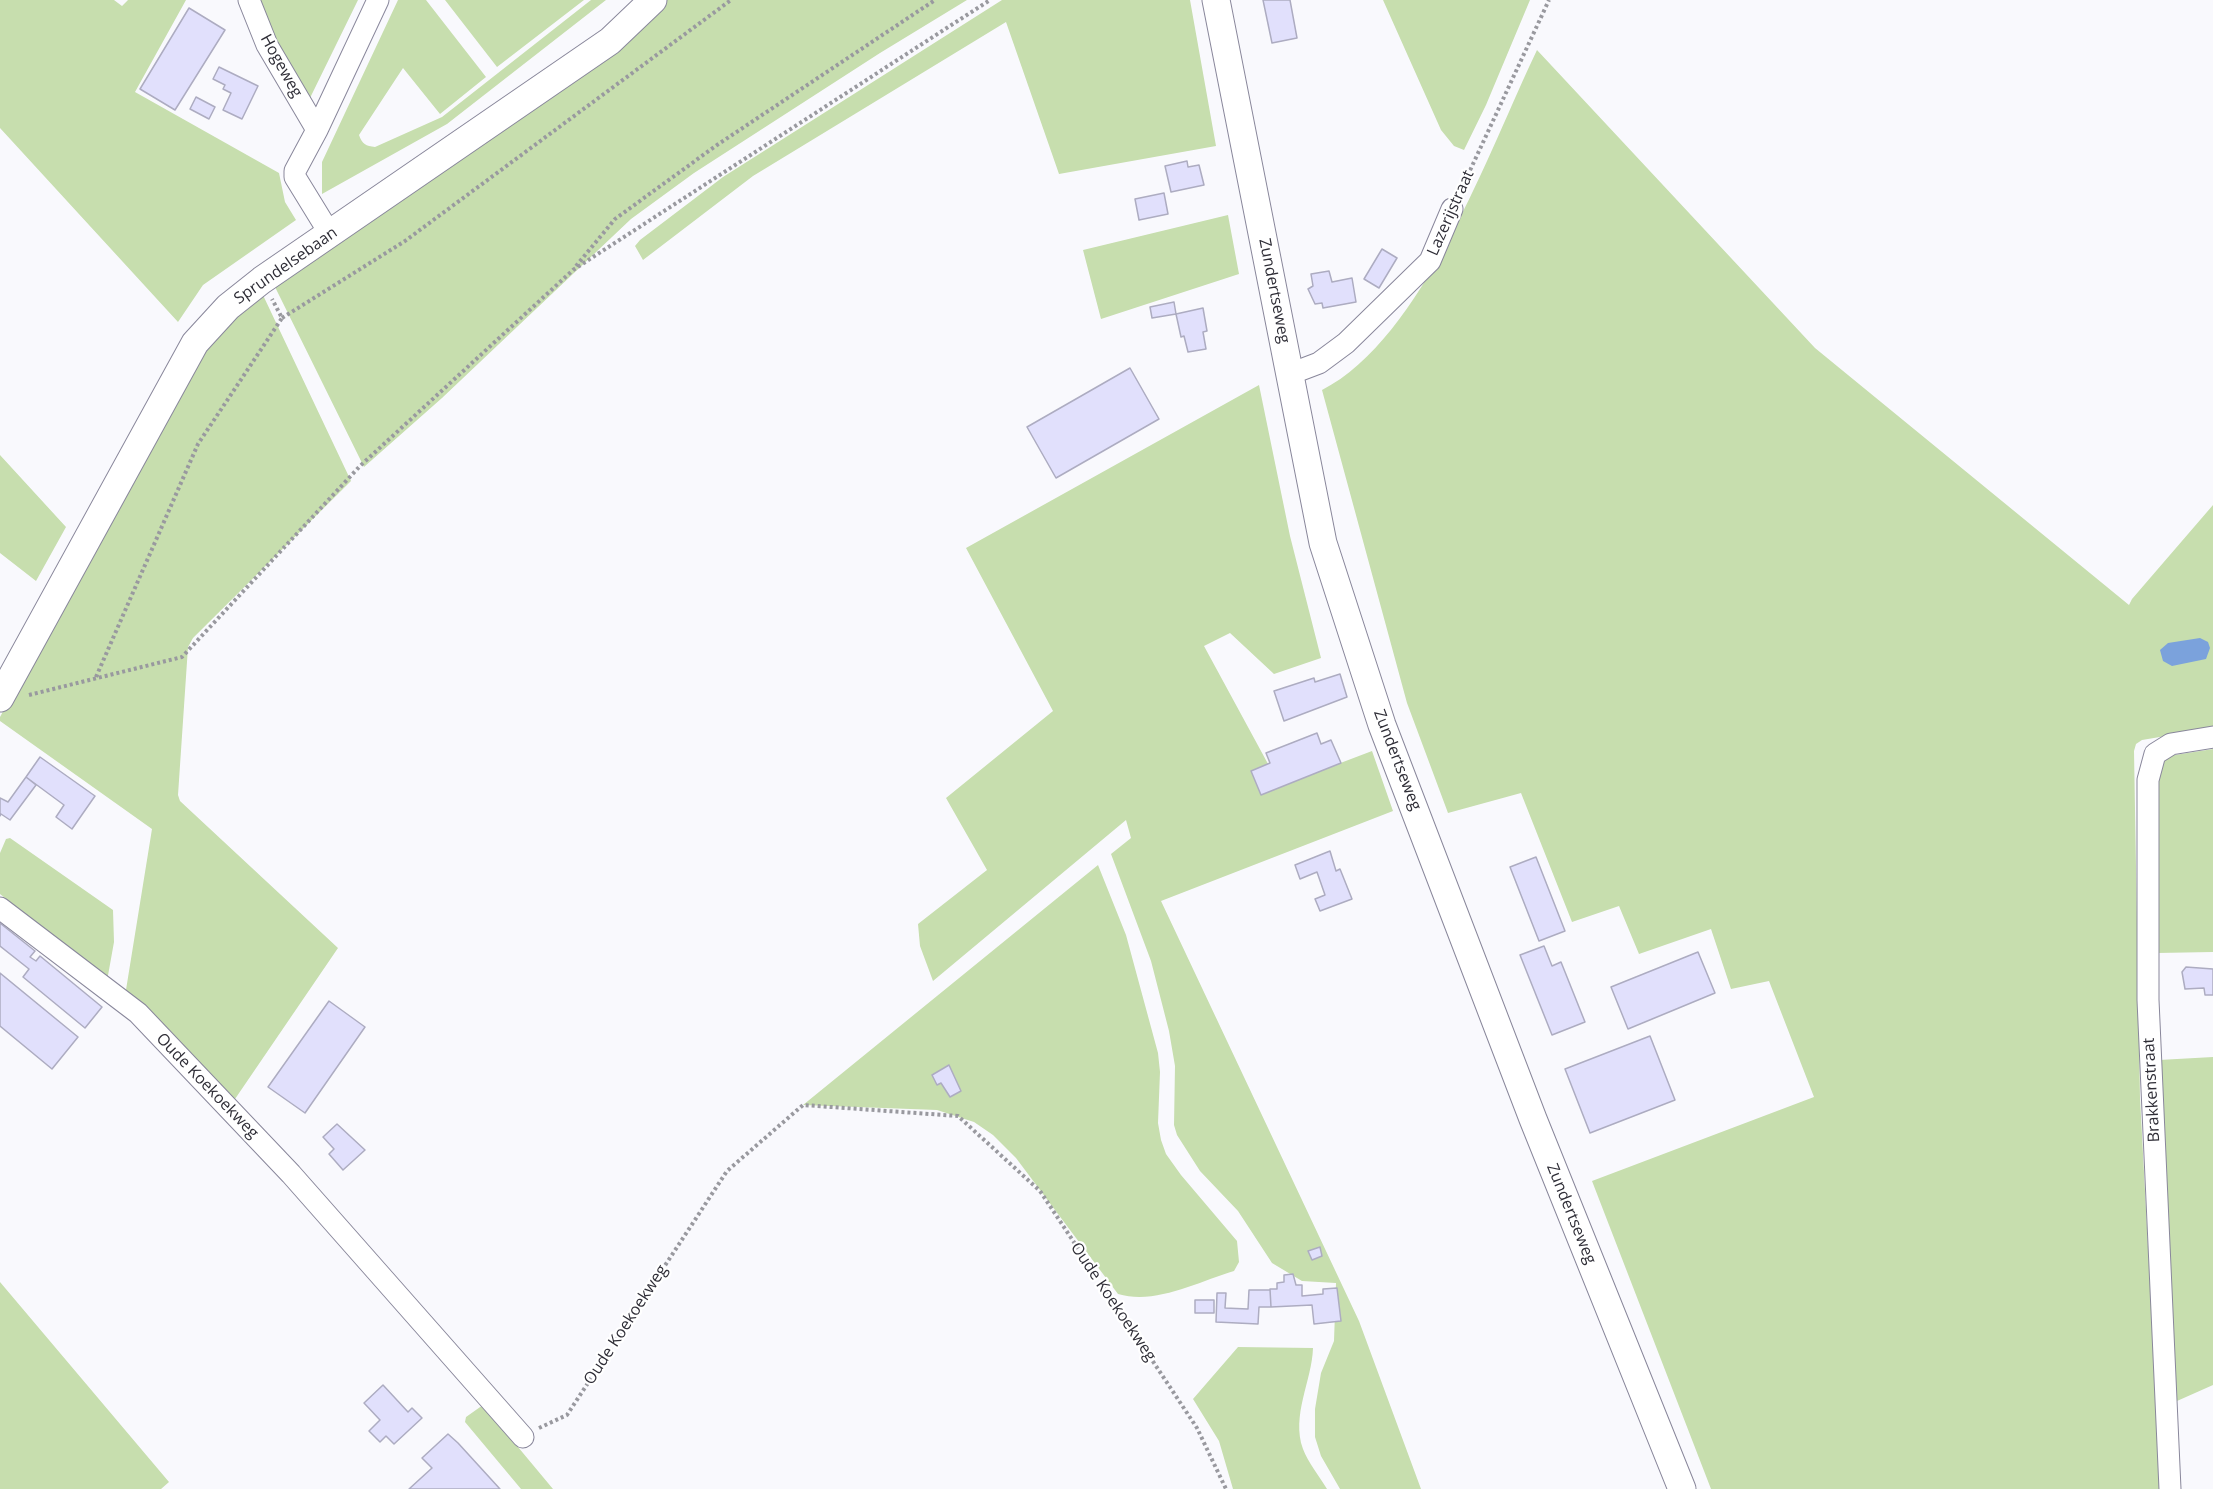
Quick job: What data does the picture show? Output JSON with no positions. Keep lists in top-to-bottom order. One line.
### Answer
{"streets":{"street":["Hogeweg","Lazerijstraat","Sprundelsebaan","Zundertseweg","Oude Koekoekweg","Brakkenstraat"]},"crossings":[["Lazerijstraat","Zundertseweg"]]}
